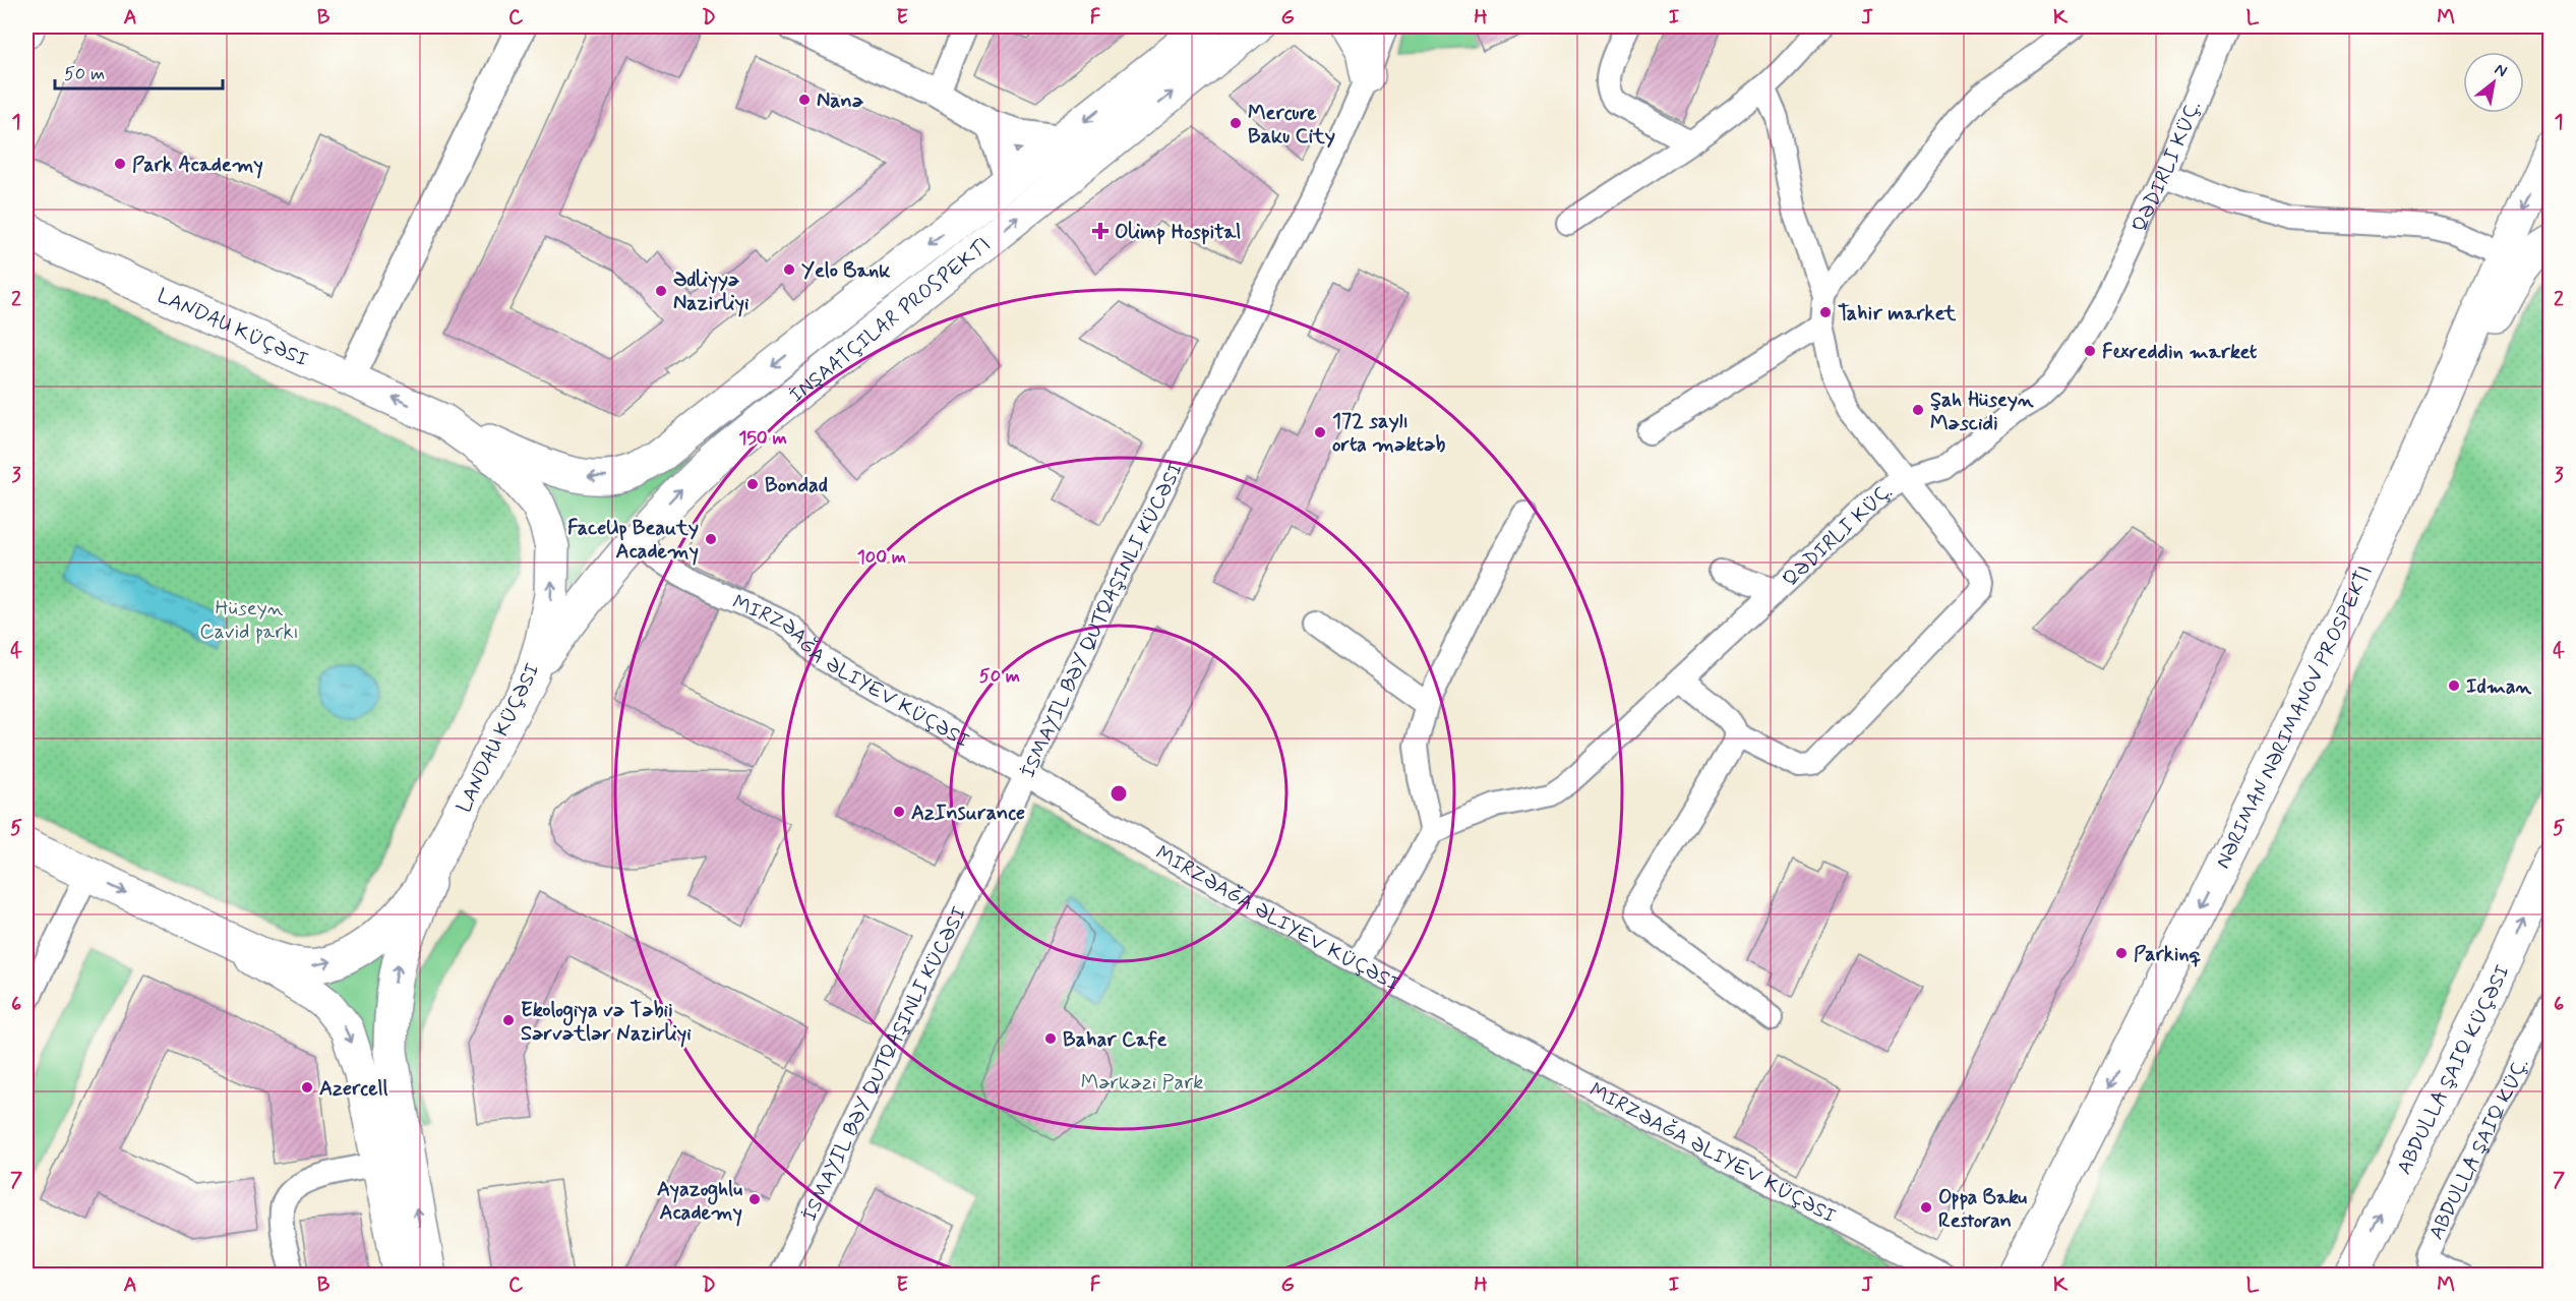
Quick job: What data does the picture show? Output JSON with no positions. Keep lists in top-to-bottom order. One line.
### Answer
{"streets":{"main road":["LANDAU KÜÇƏSI","NƏRIMAN NƏRIMANOV PROSPEKTI","ABDULLA ŞAIQ KÜÇƏSI"],"street":["QƏDIRLI KÜÇ.","MIRZƏAĞA ƏLIYEV KÜÇƏSI","ABDULLA ŞAIQ KÜÇ."]},"one_way":["NƏRIMAN NƏRIMANOV PROSPEKTI","ABDULLA ŞAIQ KÜÇƏSI"],"parks":["Hüseyn Cavid parkı","Mərkəzi Park"],"places":{"other":["Nanə","Mercure Baku City","Park Academy","Yelo Bank","Ədliyyə Nazirliyi","Tahir market","Fexreddin market","Şah Hüseyn Məscidi","172 saylı orta məktəb","Bondad","FaceUp Beauty Academy","Idman","AzInsurance","Parkinq","Ekologiya və Təbii Sərvətlər Nazirliyi","Bahar Cafe","Azercell","Ayazoghlu Academy","Oppa Baku Restoran"],"health":["Olimp Hospital"]},"scale_bar":"50 m","north":"top right","grid":{"columns":["A","B","C","D","E","F","G","H","I","J","K","L","M"],"rows":["1","2","3","4","5","6","7"]},"rings":["150 m","100 m","50 m"]}
